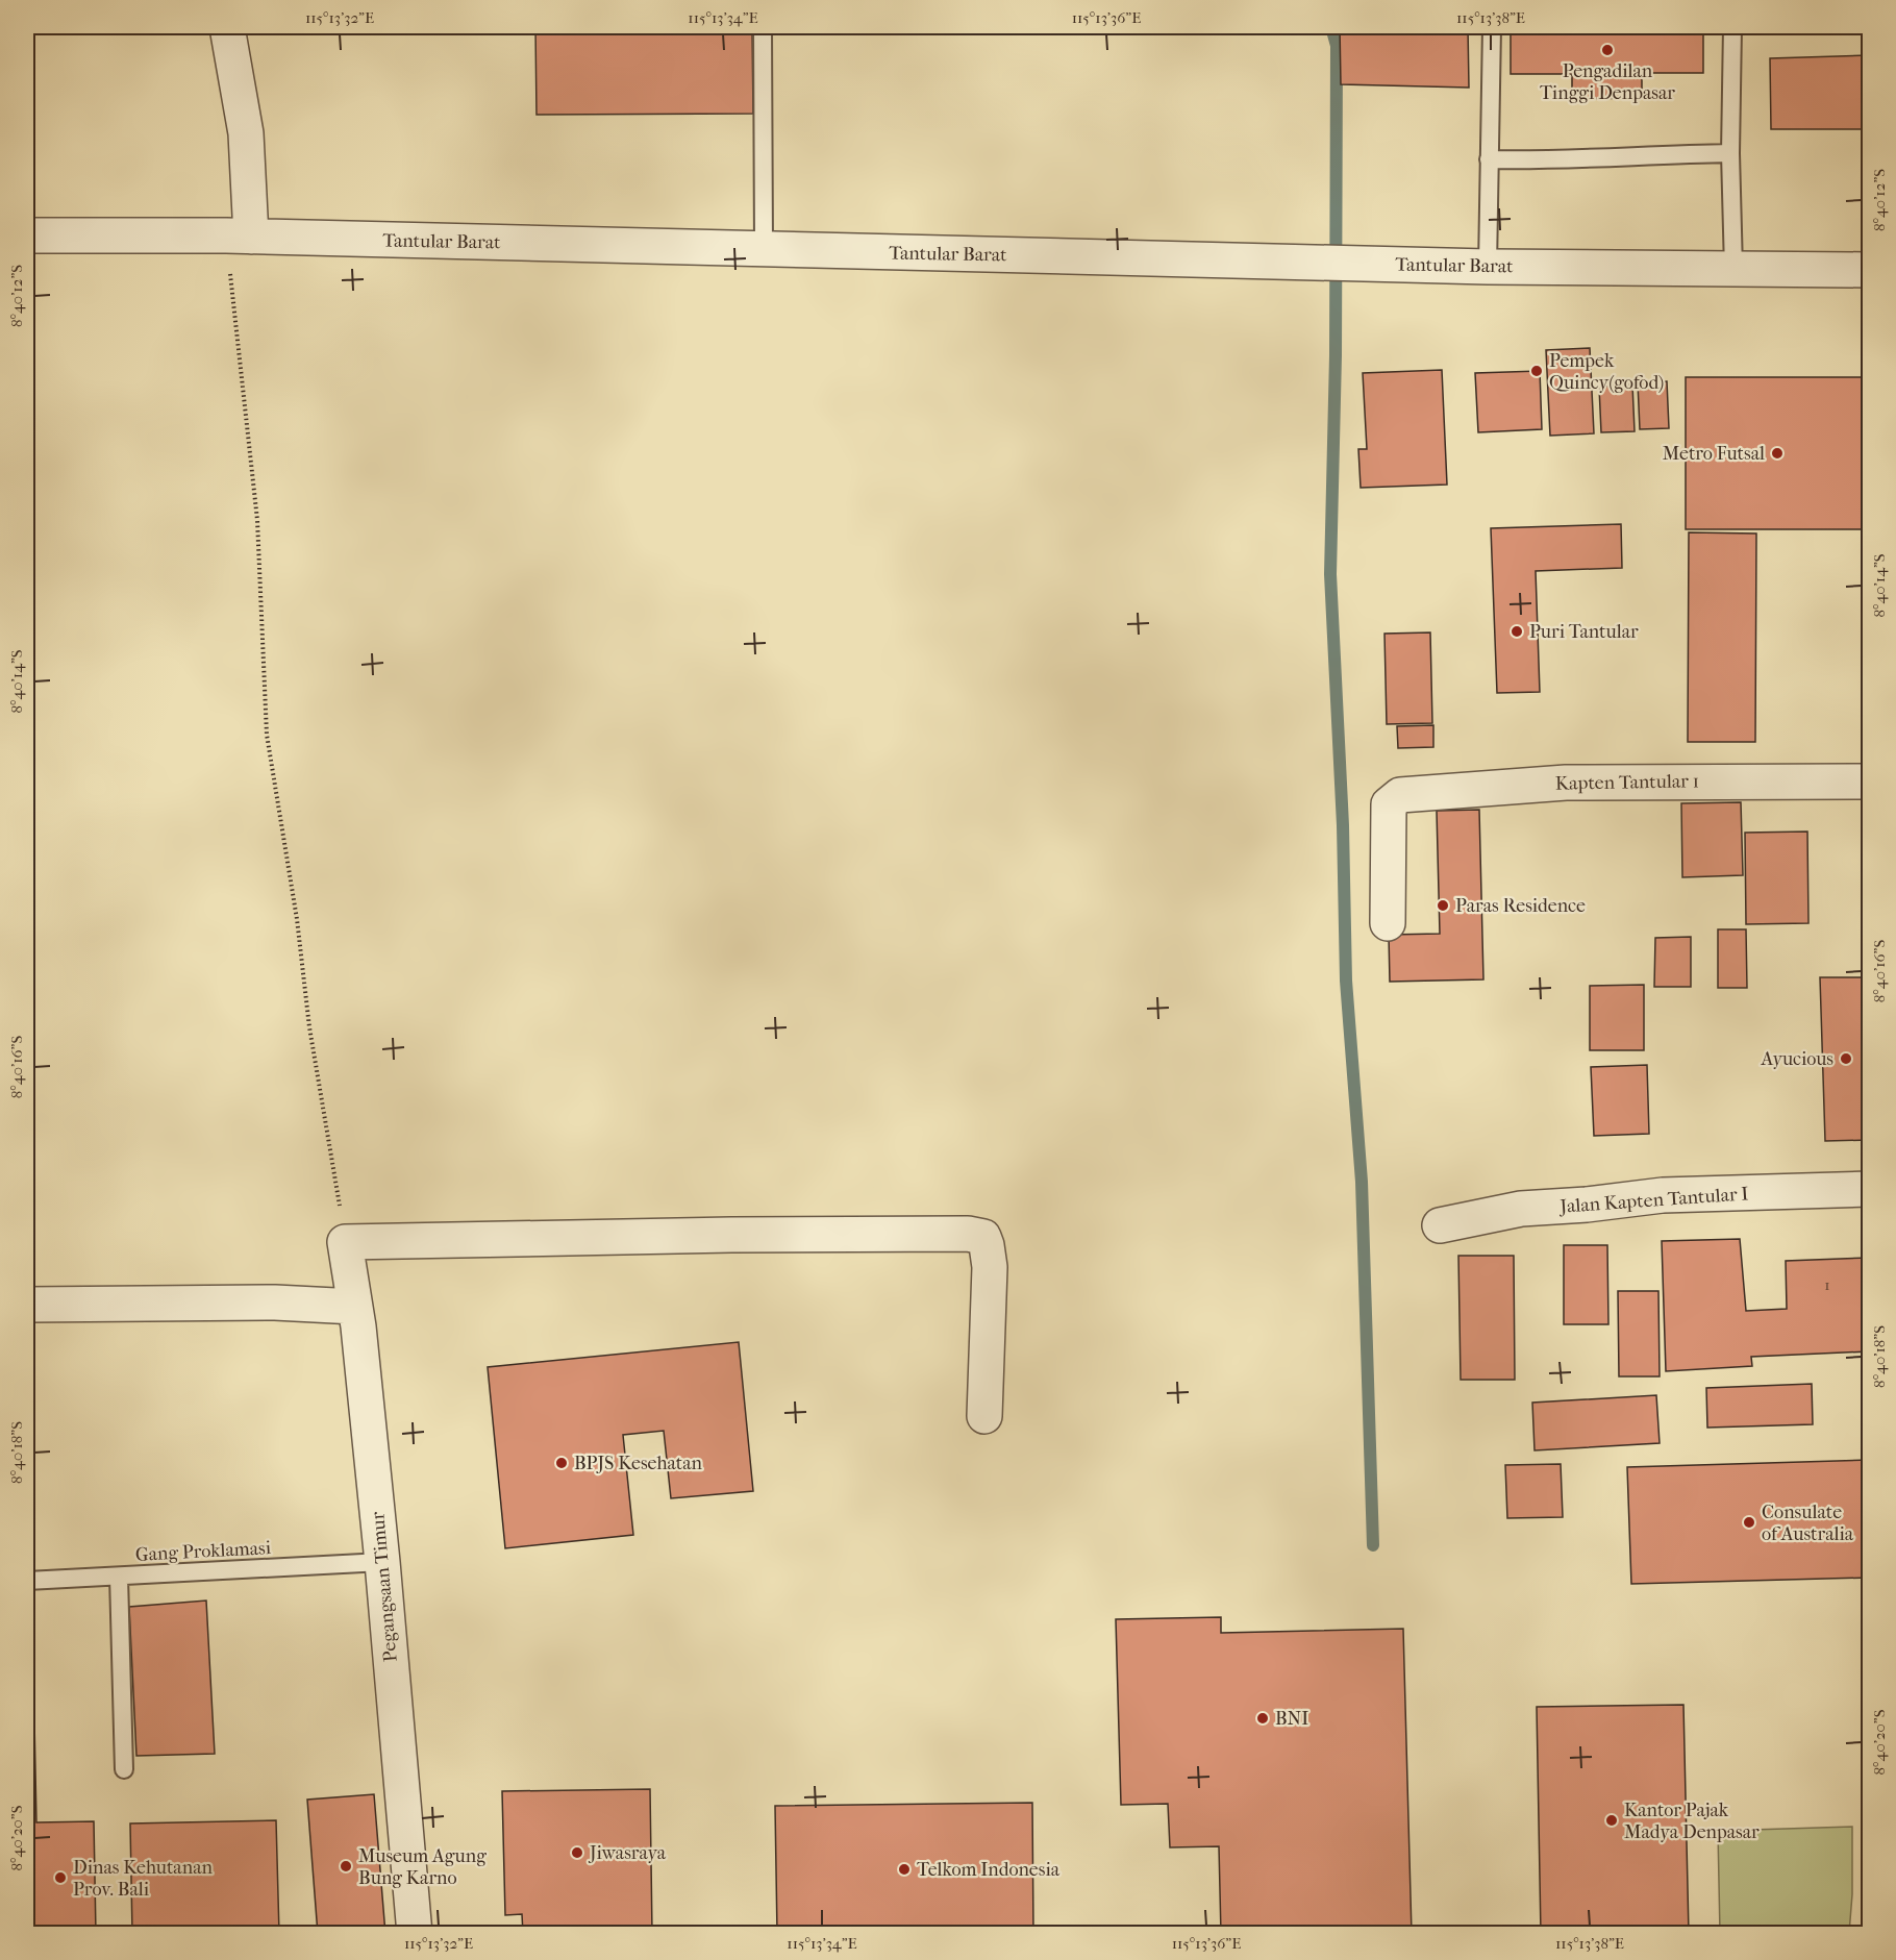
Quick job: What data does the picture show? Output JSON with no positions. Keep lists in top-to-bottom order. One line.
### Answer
{"streets":{"street":["Tantular Barat","Kapten Tantular 1","Jalan Kapten Tantular I","Pegangsaan Timur"],"lane":["Gang Proklamasi"]},"crossings":[["Gang Proklamasi","Pegangsaan Timur"]],"places":["Pengadilan Tinggi Denpasar","Pempek Quincy(gofod)","Metro Futsal","Puri Tantular","Paras Residence","Ayucious","BPJS Kesehatan","Consulate of Australia","BNI","Kantor Pajak Madya Denpasar","Jiwasraya","Museum Agung Bung Karno","Telkom Indonesia","Dinas Kehutanan Prov. Bali"],"house_numbers":["1"],"coordinates":["115°13'32\"E","115°13'34\"E","115°13'36\"E","115°13'38\"E","8°40'12\"S","8°40'14\"S","8°40'16\"S","8°40'18\"S","8°40'20\"S"]}
